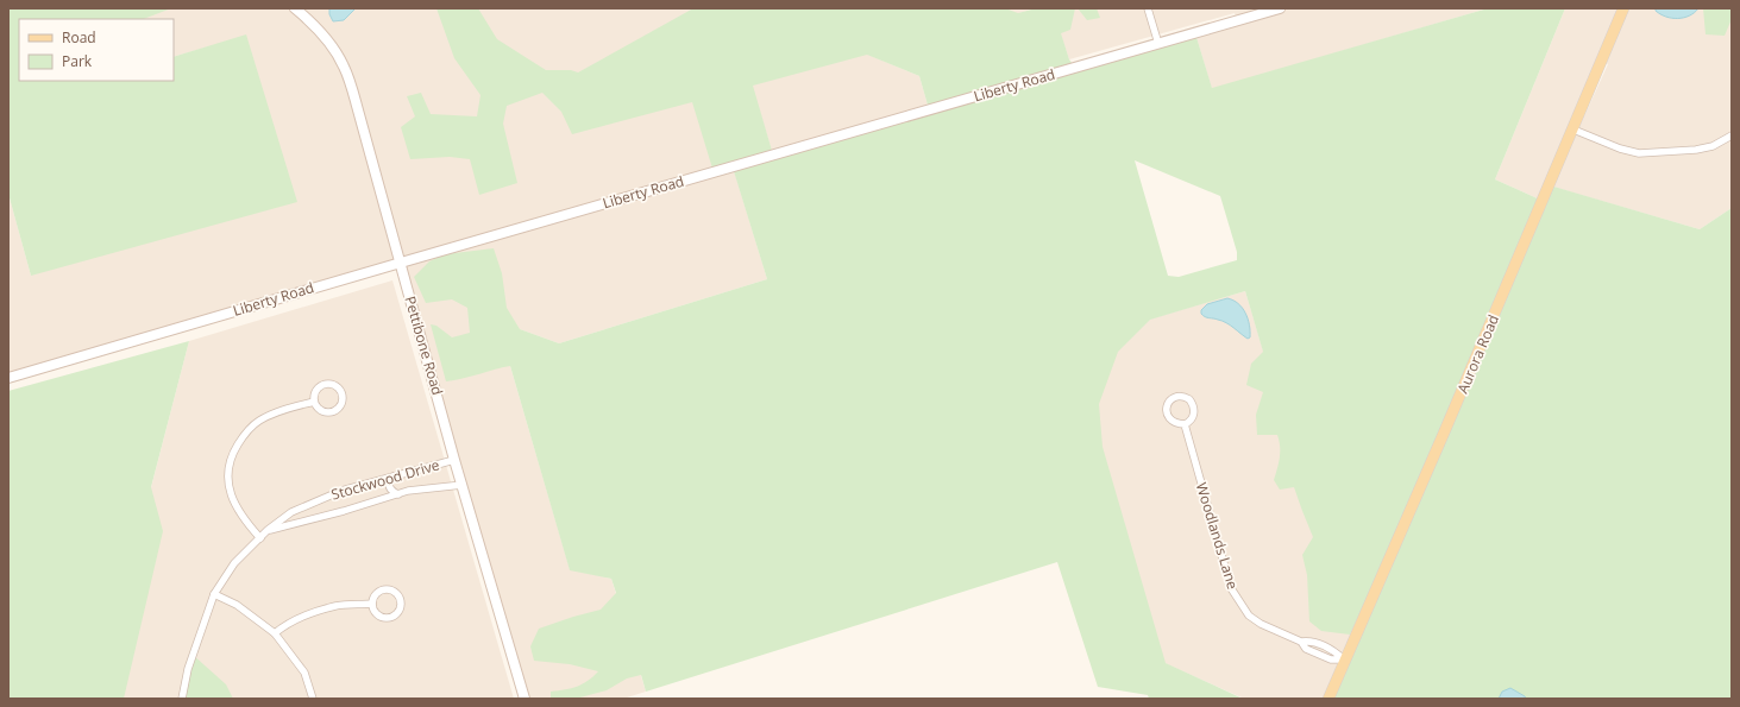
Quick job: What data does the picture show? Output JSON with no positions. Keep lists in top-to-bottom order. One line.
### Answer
{"streets":{"main road":["Aurora Road"],"street":["Liberty Road","Pettibone Road","Stockwood Drive","Woodlands Lane"]},"crossings":[["Liberty Road","Pettibone Road"],["Pettibone Road","Stockwood Drive"],["Aurora Road","Woodlands Lane"]],"legend":["Road","Park"]}
